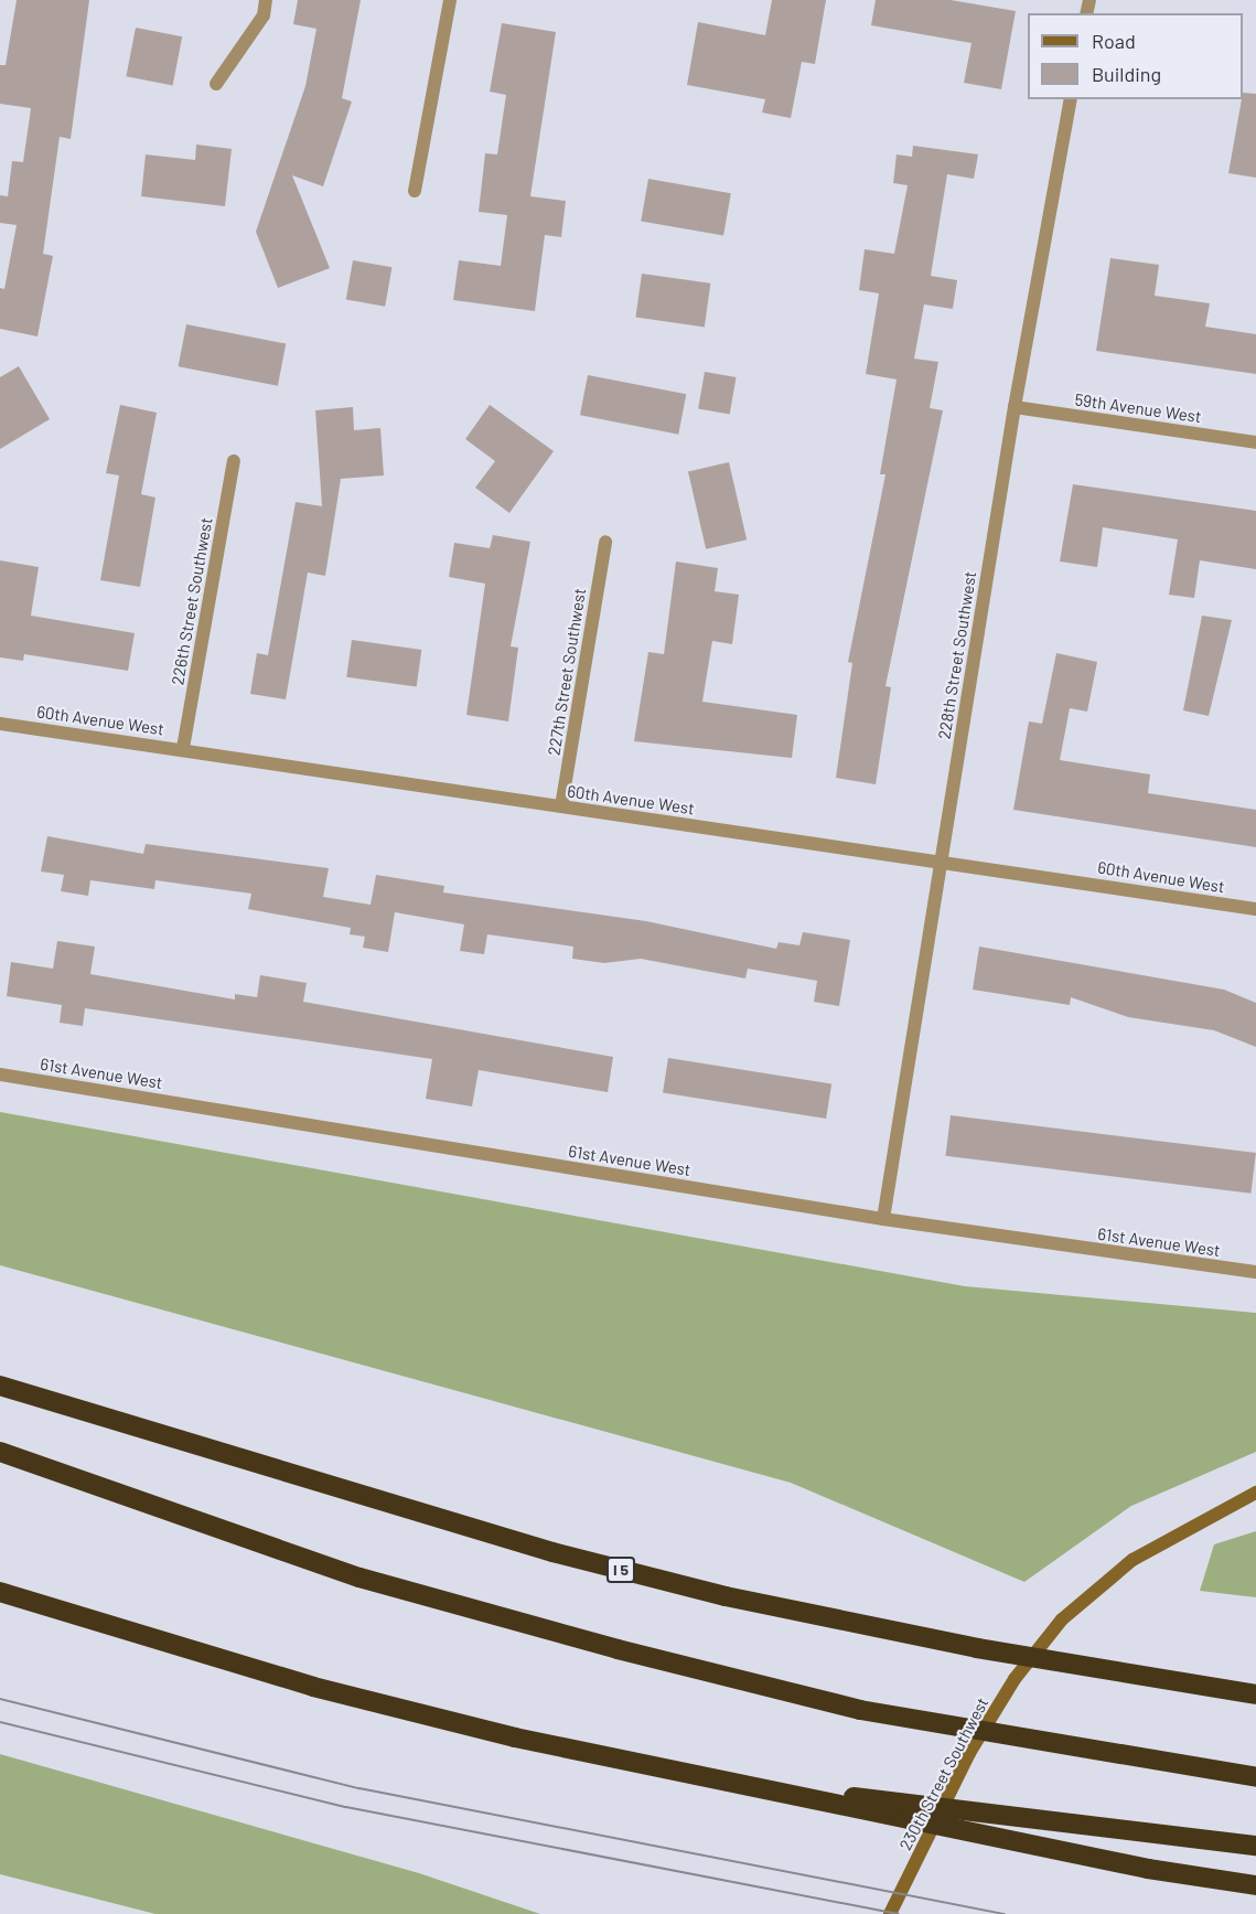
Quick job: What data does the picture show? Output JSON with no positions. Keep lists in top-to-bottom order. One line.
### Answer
{"streets":{"highway":["I 5"],"street":["59th Avenue West","226th Street Southwest","228th Street Southwest","227th Street Southwest","60th Avenue West","61st Avenue West","230th Street Southwest"]},"crossings":[["59th Avenue West","228th Street Southwest"],["226th Street Southwest","60th Avenue West"],["228th Street Southwest","60th Avenue West"],["228th Street Southwest","61st Avenue West"],["227th Street Southwest","60th Avenue West"]],"legend":["Road","Building"]}
